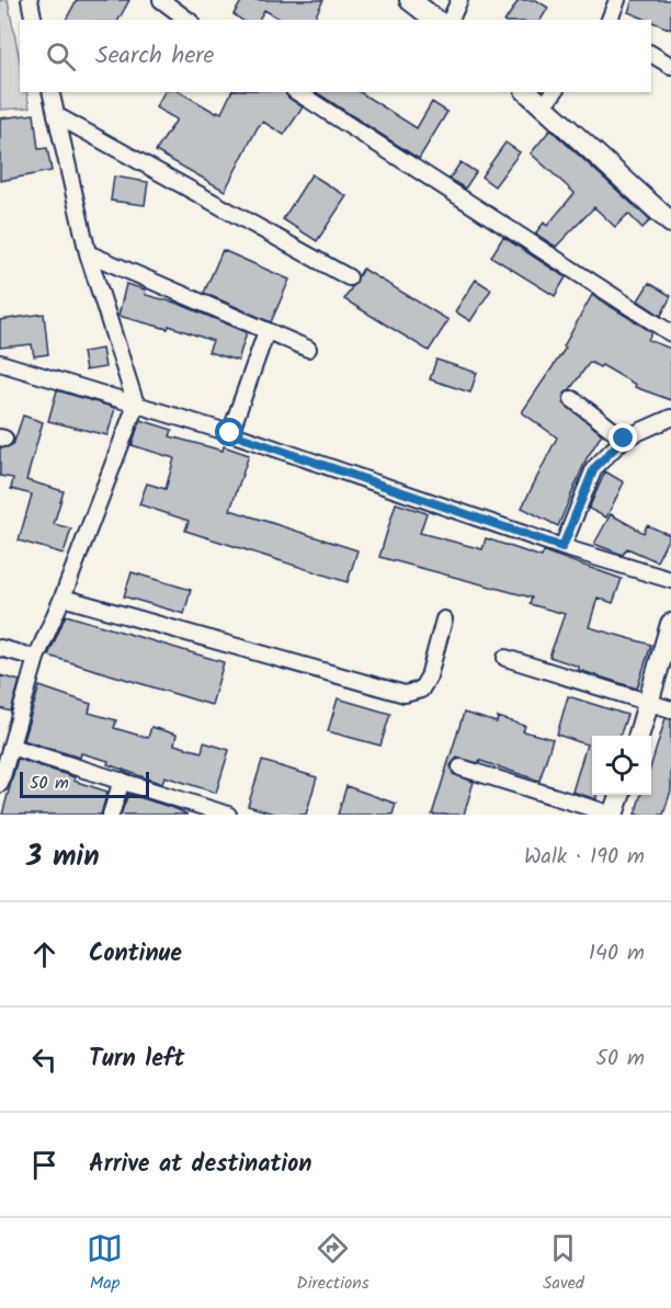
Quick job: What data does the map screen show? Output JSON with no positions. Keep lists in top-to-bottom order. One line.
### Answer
{"scale_bar":"50 m","page":{"search":"Search here","scale":"50 m","heading":["3 min","Walk · 190 m"],"list":[["Continue","140 m"],["Turn left","50 m"],"Arrive at destination"],"nav":["Map","Directions","Saved"]}}
